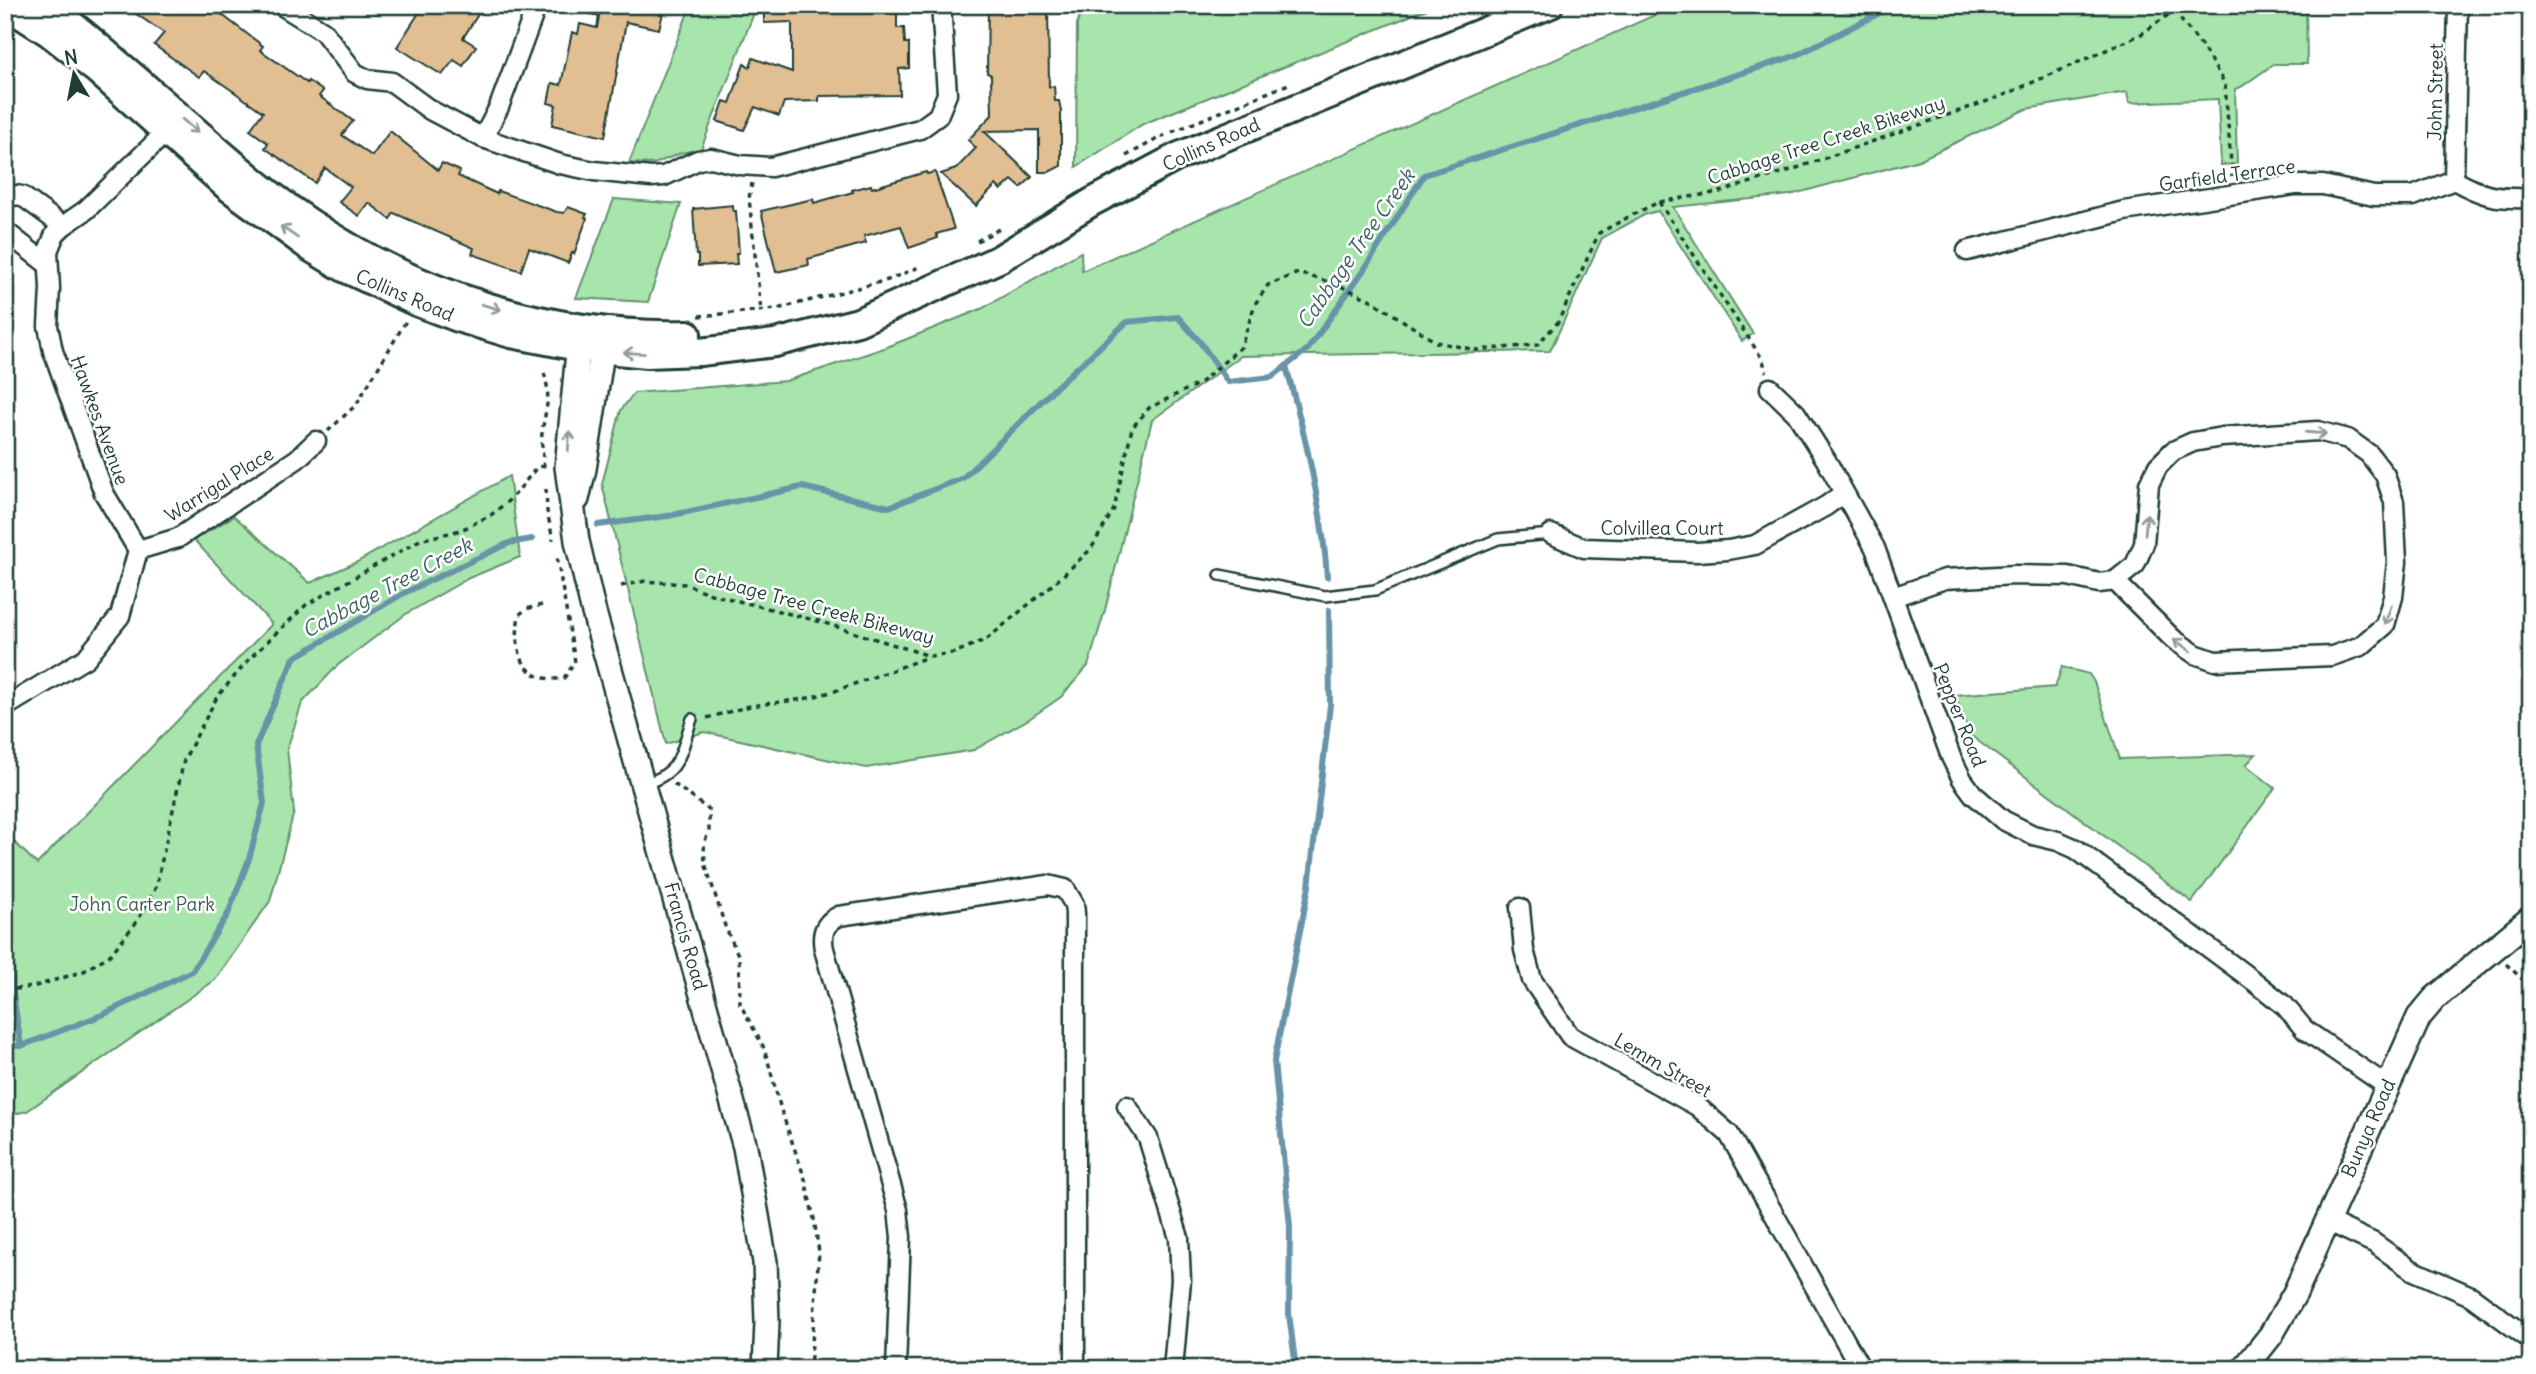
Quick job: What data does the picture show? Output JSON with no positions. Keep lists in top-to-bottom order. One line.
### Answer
{"streets":{"main road":["Collins Road"],"street":["John Street","Garfield Terrace","Hawkes Avenue","Warrigal Place","Colvillea Court","Pepper Road","Francis Road","Lemm Street","Bunya Road"],"path":["Cabbage Tree Creek Bikeway"]},"crossings":[["John Street","Garfield Terrace"],["Collins Road","Hawkes Avenue"],["Collins Road","Francis Road"],["Hawkes Avenue","Warrigal Place"],["Colvillea Court","Pepper Road"],["Pepper Road","Bunya Road"]],"water":["Cabbage Tree Creek"],"parks":["John Carter Park"],"north":"top"}
